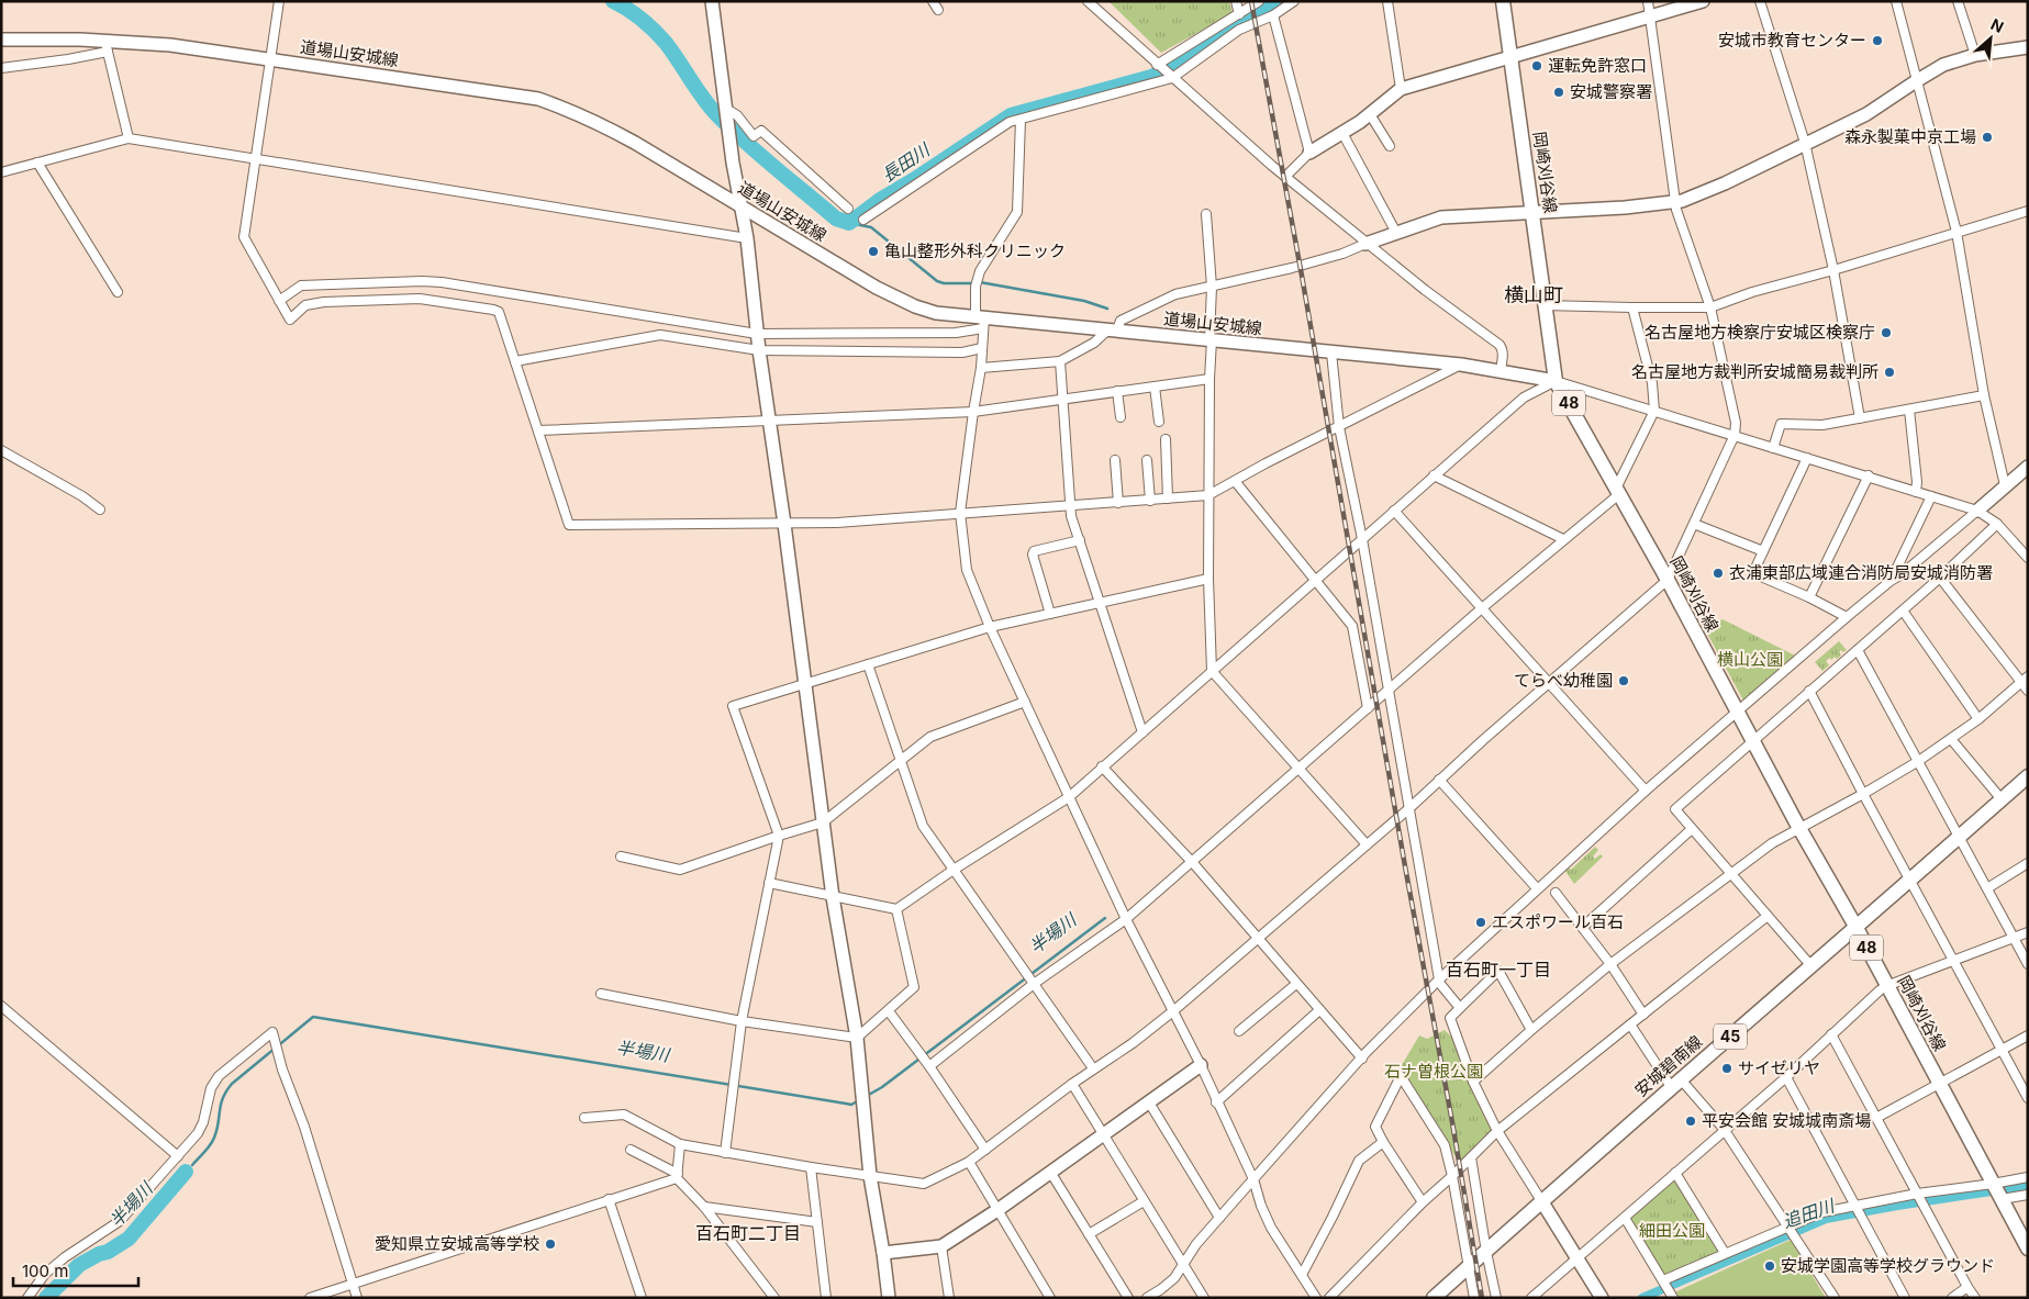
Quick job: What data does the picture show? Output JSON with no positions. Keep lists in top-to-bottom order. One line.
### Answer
{"streets":{"main road":["岡崎刈谷線","48","45","安城碧南線"],"street":["道場山安城線"]},"crossings":[["道場山安城線","岡崎刈谷線"],["岡崎刈谷線","安城碧南線"]],"districts":["横山町","百石町一丁目","百石町二丁目"],"water":["長田川","半場川","追田川"],"parks":["横山公園","石ナ曽根公園","細田公園"],"places":["安城市教育センター","運転免許窓口","安城警察署","森永製菓中京工場","亀山整形外科クリニック","名古屋地方検察庁安城区検察庁","名古屋地方裁判所安城簡易裁判所","衣浦東部広域連合消防局安城消防署","てらべ幼稚園","エスポワール百石","サイゼリヤ","平安会館 安城城南斎場","愛知県立安城高等学校","安城学園高等学校グラウンド"],"scale_bar":"100 m","north":"top right"}
